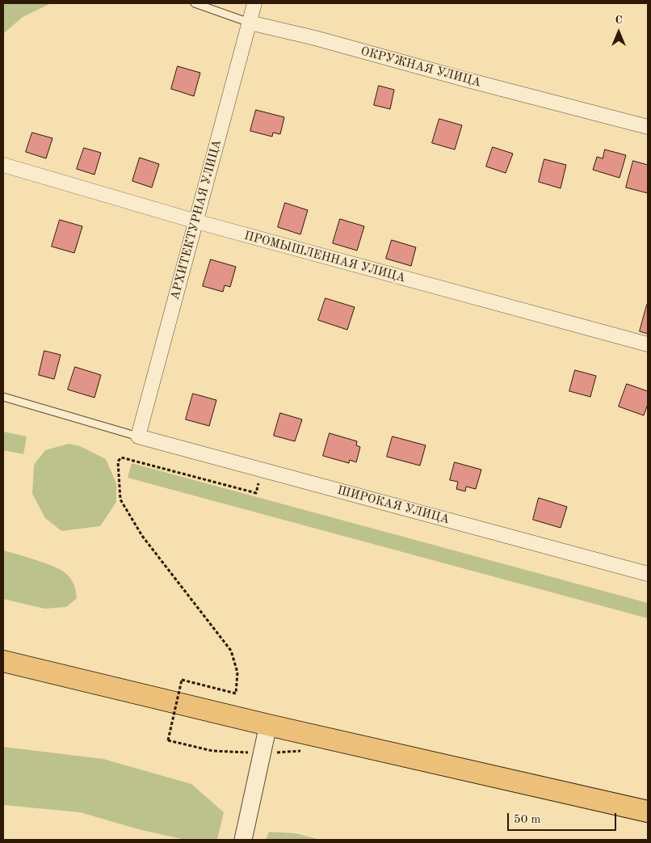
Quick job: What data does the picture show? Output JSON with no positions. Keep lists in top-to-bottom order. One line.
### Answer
{"streets":{"street":["ОКРУЖНАЯ УЛИЦА","АРХИТЕКТУРНАЯ УЛИЦА","ПРОМЫШЛЕННАЯ УЛИЦА","ШИРОКАЯ УЛИЦА"]},"crossings":[["ОКРУЖНАЯ УЛИЦА","АРХИТЕКТУРНАЯ УЛИЦА"],["АРХИТЕКТУРНАЯ УЛИЦА","ПРОМЫШЛЕННАЯ УЛИЦА"],["АРХИТЕКТУРНАЯ УЛИЦА","ШИРОКАЯ УЛИЦА"]],"scale_bar":"50 m","north":"top"}
